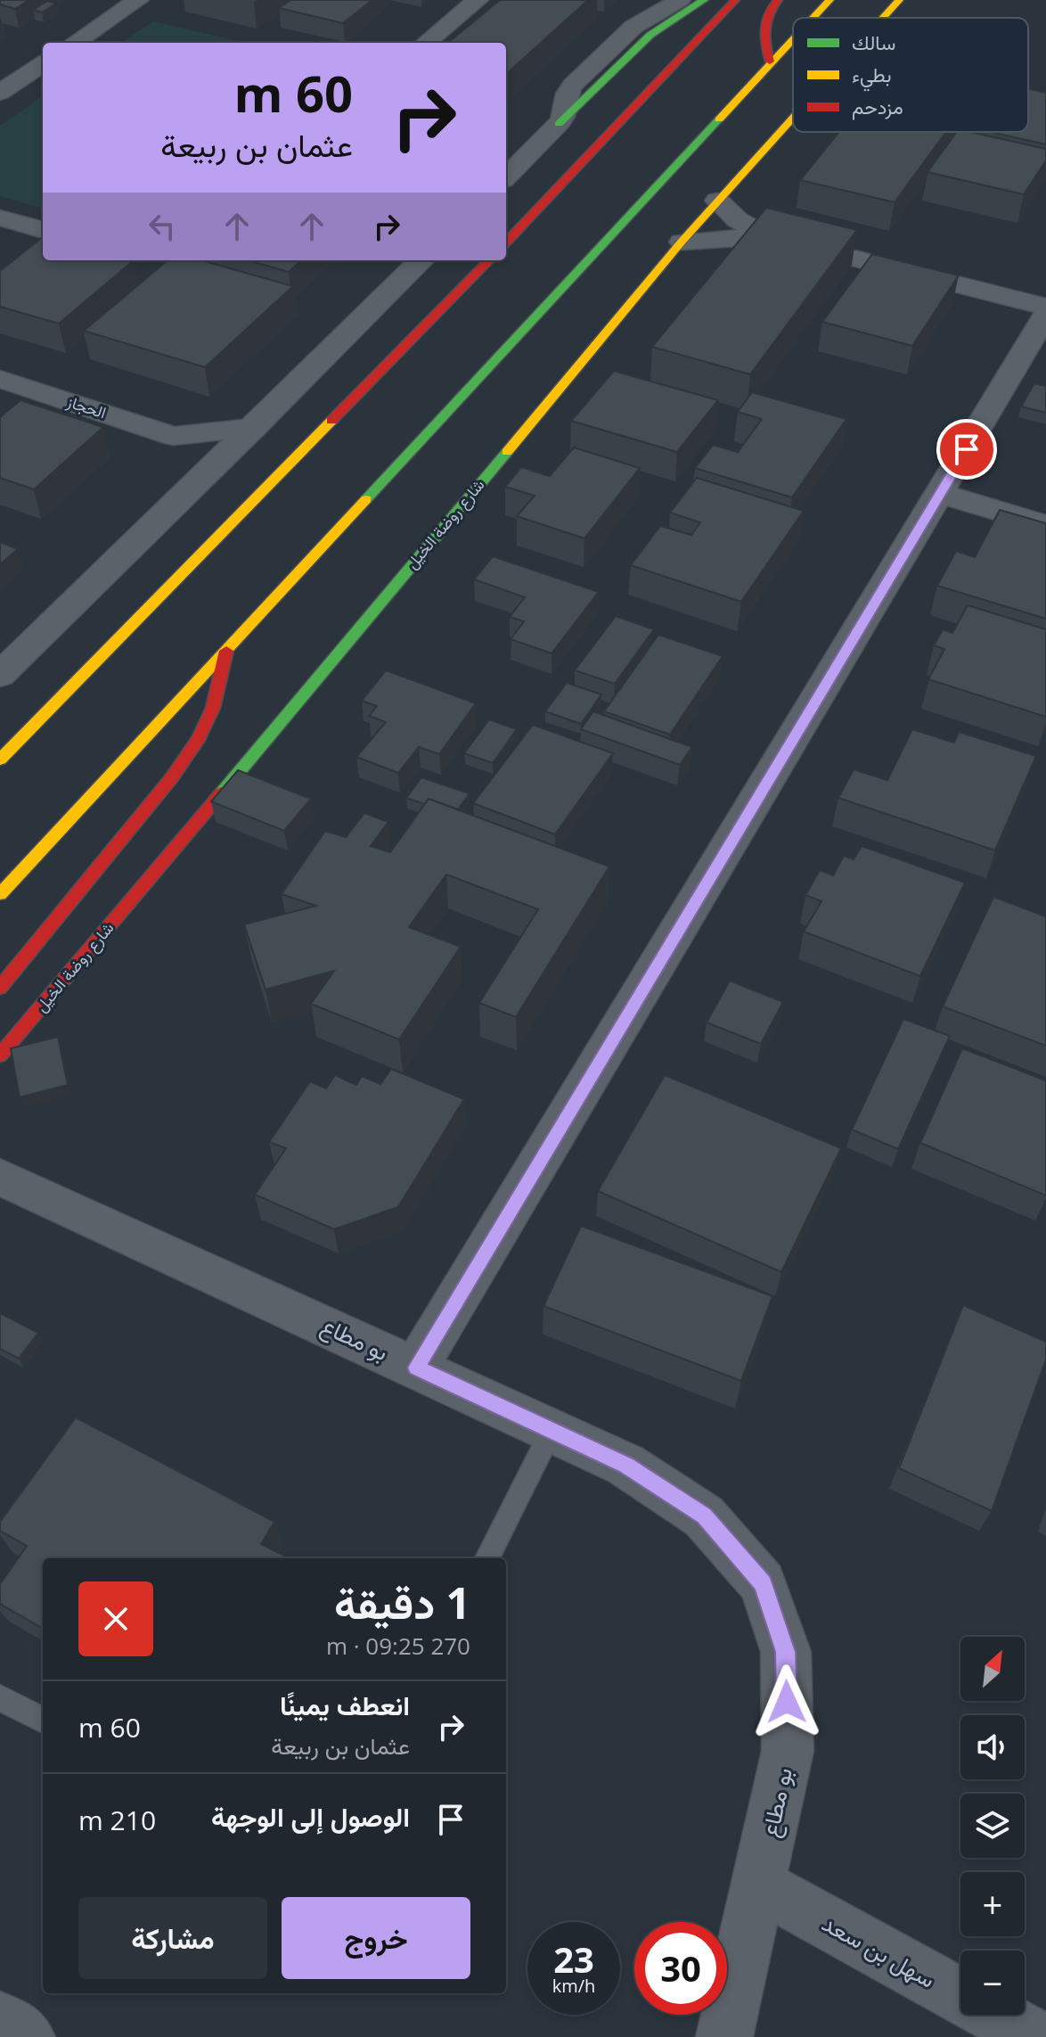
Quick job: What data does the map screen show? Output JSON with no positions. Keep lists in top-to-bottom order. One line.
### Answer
{"streets":{"main road":["شارع روضة الخيل"],"street":["الحجاز","بو مطاع","سهل بن سعد"]},"crossings":[["بو مطاع","سهل بن سعد"]],"legend":["سالك","بطيء","مزدحم"],"north":"top right","page":{"turn":["60 m","عثمان بن ربيعة"],"heading":["1 دقيقة","270 m · 09:25"],"map_buttons":["+","−"],"list":[{"name":"انعطف يمينًا","note":"عثمان بن ربيعة","value":"60 m"},{"name":"الوصول إلى الوجهة","value":"210 m"}],"buttons":["خروج","مشاركة"],"speed":"23 km/h","limit":"30"}}
